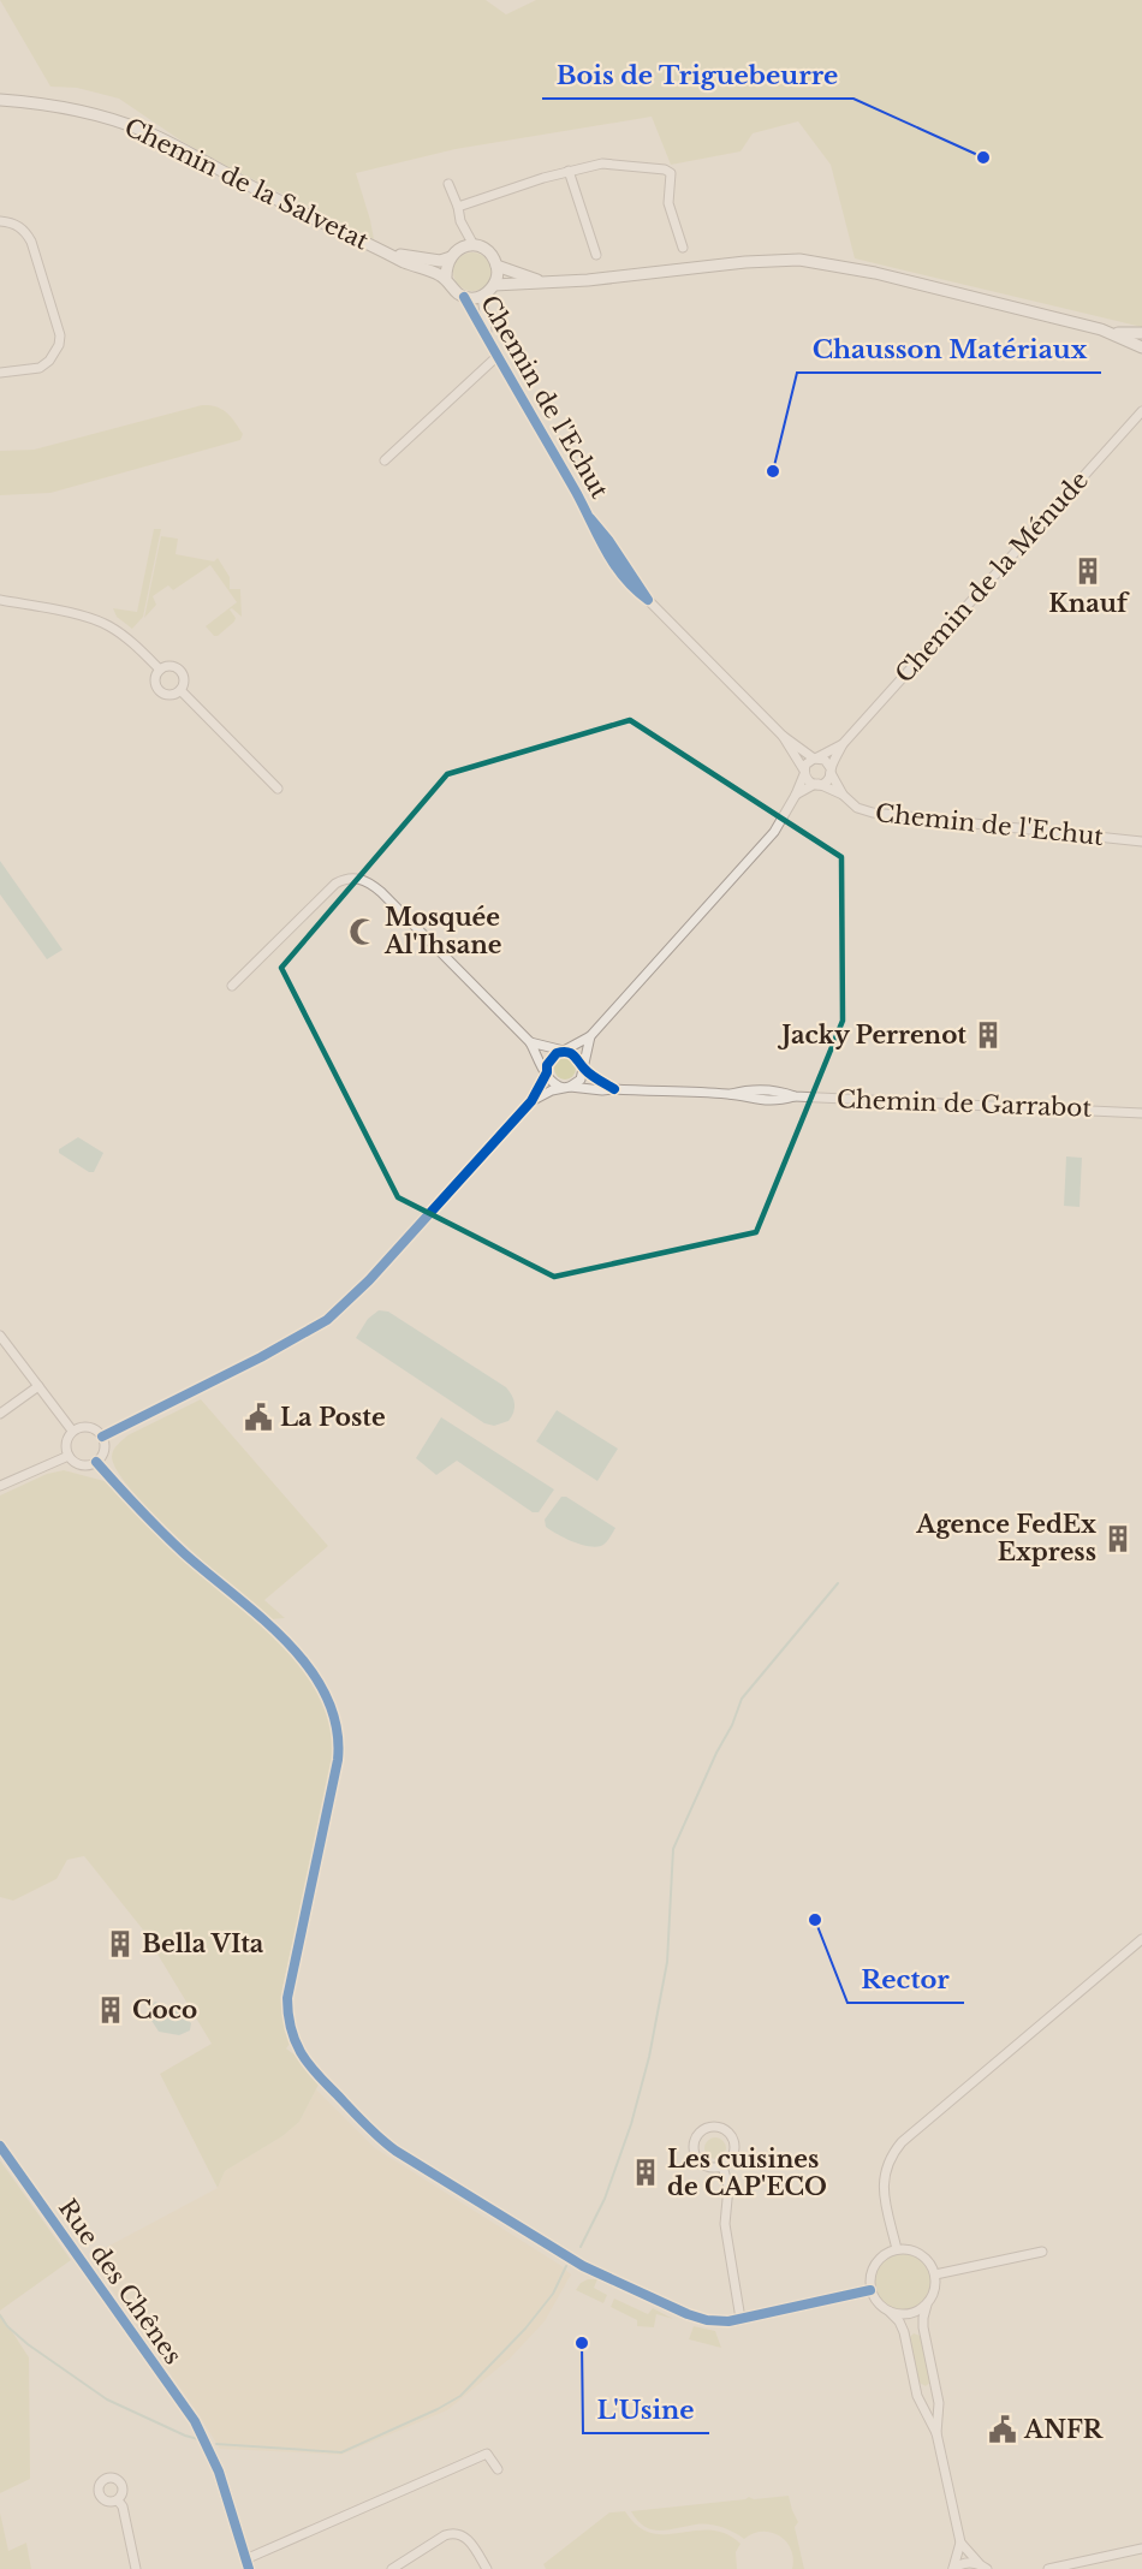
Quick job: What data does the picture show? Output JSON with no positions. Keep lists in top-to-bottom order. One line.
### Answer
{"streets":{"main road":["Chemin de la Salvetat"],"street":["Chemin de l'Echut","Chemin de la Ménude","Chemin de Garrabot","Rue des Chênes"]},"crossings":[["Chemin de la Salvetat","Chemin de l'Echut"],["Chemin de l'Echut","Chemin de la Ménude"]],"places":{"other":["Bois de Triguebeurre","Chausson Matériaux","Rector","L'Usine"],"building":["Knauf","Jacky Perrenot","Agence FedEx Express","Bella VIta","Coco","Les cuisines de CAP'ECO"],"mosque":["Mosquée Al'Ihsane"],"public building":["La Poste","ANFR"]}}
